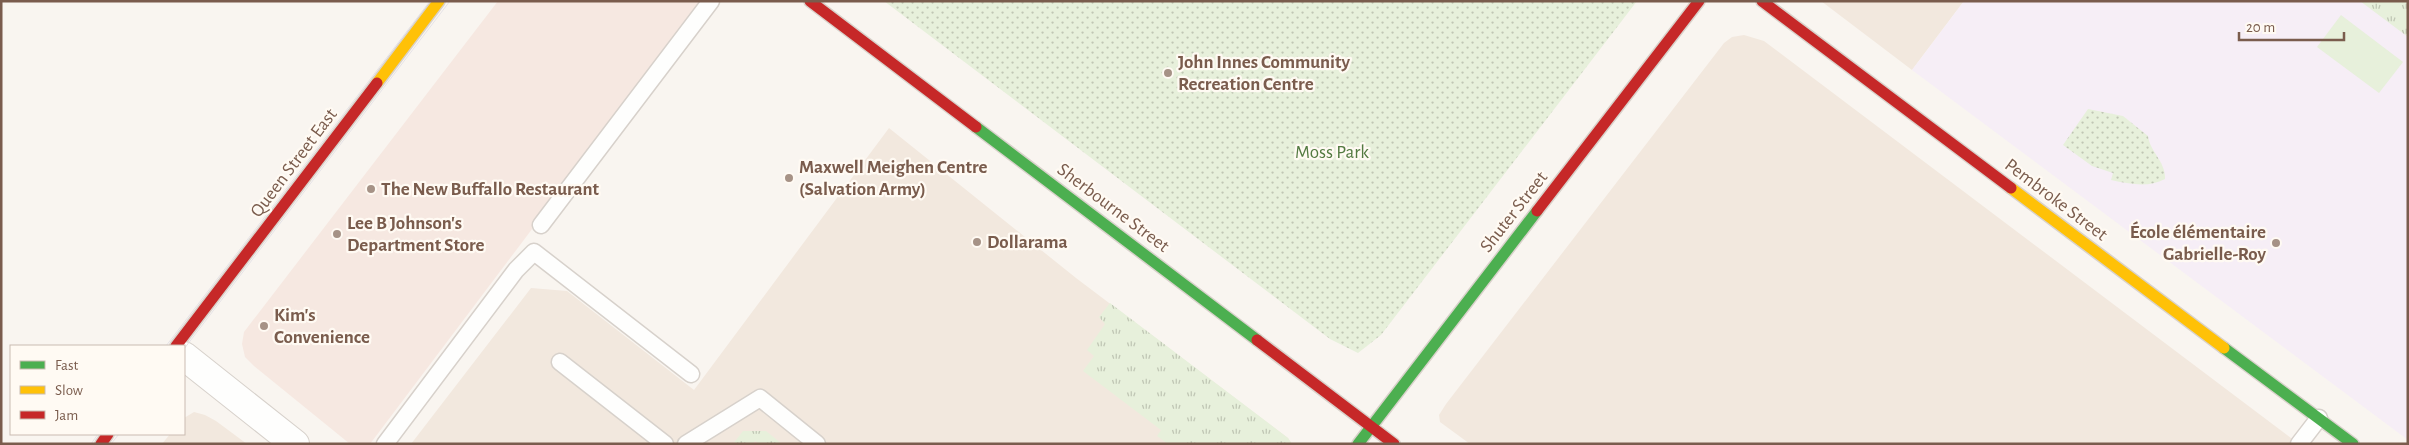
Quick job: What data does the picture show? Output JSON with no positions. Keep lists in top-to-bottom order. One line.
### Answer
{"streets":{"street":["Queen Street East","Pembroke Street","Sherbourne Street","Shuter Street"]},"crossings":[["Sherbourne Street","Shuter Street"]],"parks":["Moss Park"],"places":["John Innes Community Recreation Centre","Maxwell Meighen Centre (Salvation Army)","The New Buffallo Restaurant","Lee B Johnson's Department Store","Dollarama","École élémentaire Gabrielle-Roy","Kim's Convenience"],"legend":["Fast","Slow","Jam"],"scale_bar":"20 m"}
